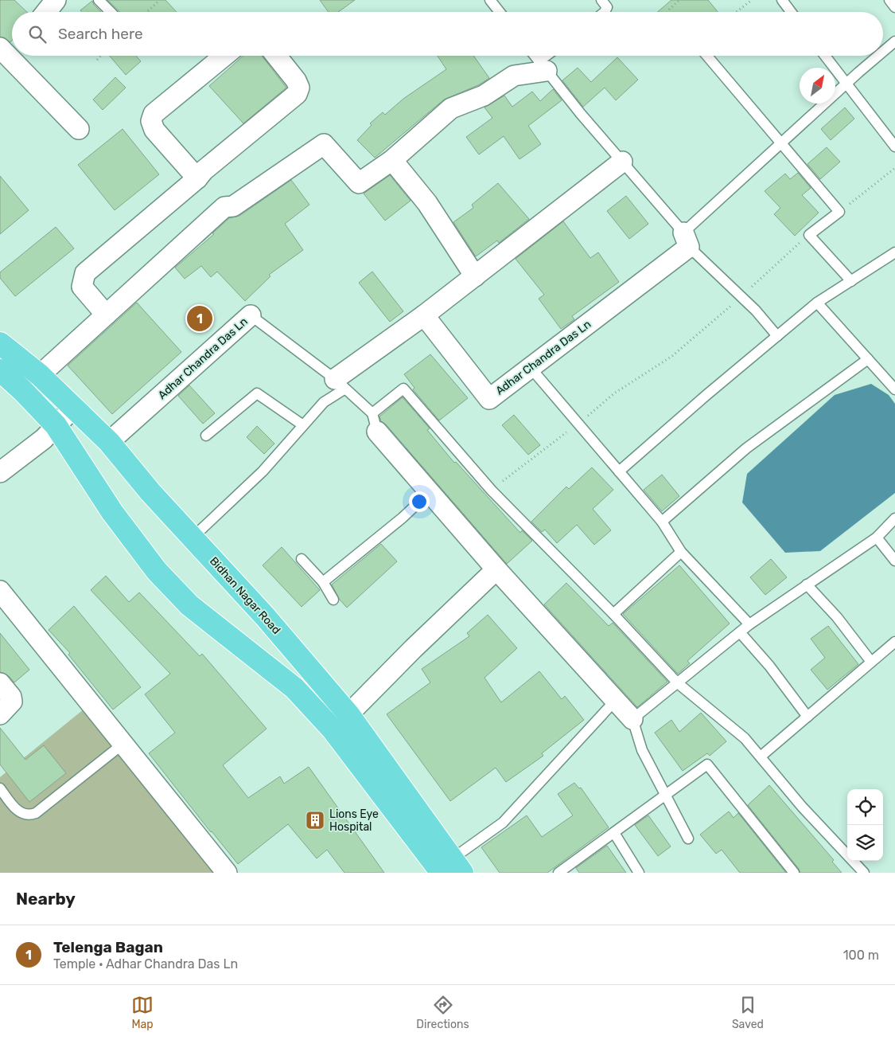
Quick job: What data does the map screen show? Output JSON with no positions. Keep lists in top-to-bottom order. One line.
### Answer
{"streets":{"main road":["Bidhan Nagar Road"],"street":["Adhar Chandra Das Ln"]},"crossings":[["Adhar Chandra Das Ln","Bidhan Nagar Road"]],"places":{"building":["Lions Eye Hospital"]},"north":"top right","page":{"search":"Search here","pins":"1","heading":"Nearby","list":[{"mark":"1","name":"Telenga Bagan","note":"Temple · Adhar Chandra Das Ln","value":"100 m"}],"nav":["Map","Directions","Saved"]}}
